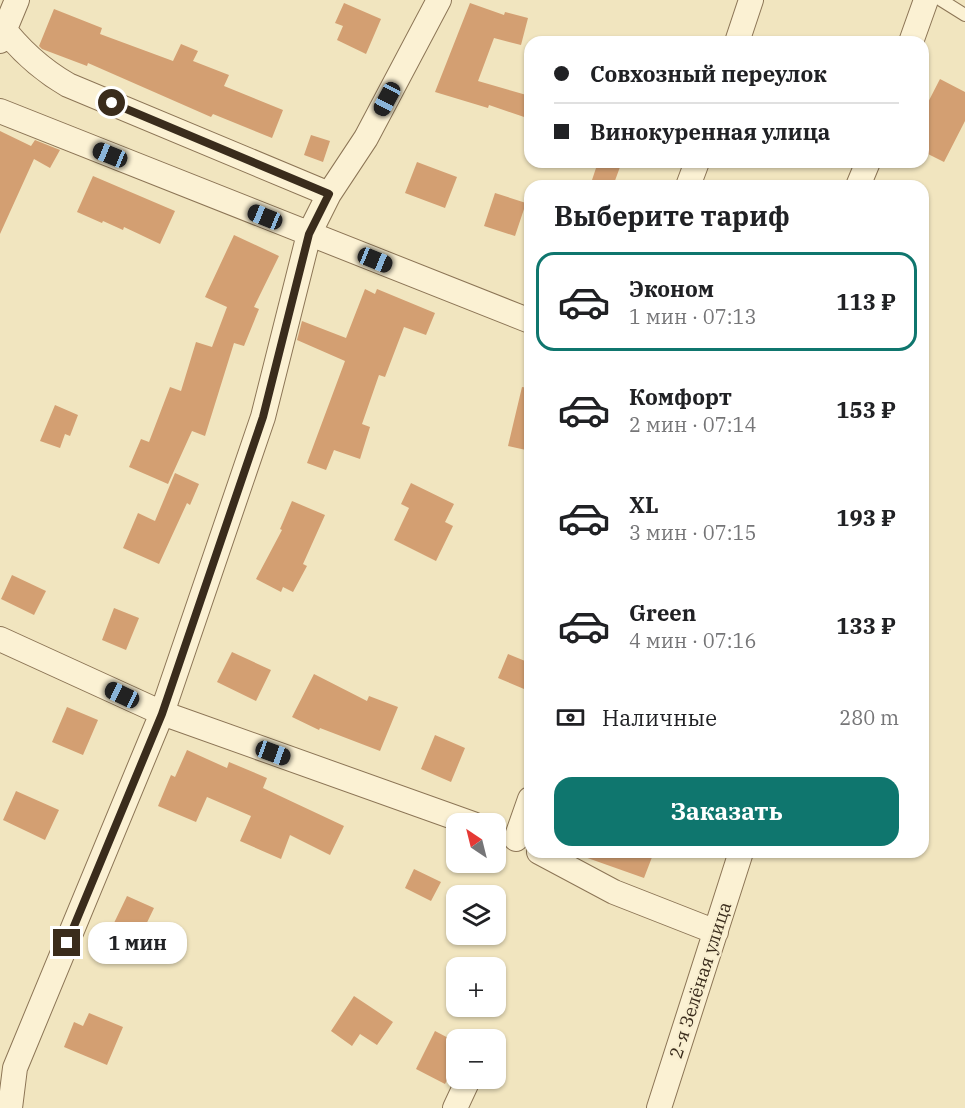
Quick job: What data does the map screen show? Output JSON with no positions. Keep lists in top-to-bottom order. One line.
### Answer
{"streets":{"street":["2-я Зелёная улица"]},"north":"top left","page":{"banner":["Совхозный переулок","Винокуренная улица"],"heading":"Выберите тариф","list":[{"name":"Эконом","note":"1 мин · 07:13","value":"113 ₽"},{"name":"Комфорт","note":"2 мин · 07:14","value":"153 ₽"},{"name":"XL","note":"3 мин · 07:15","value":"193 ₽"},{"name":"Green","note":"4 мин · 07:16","value":"133 ₽"}],"pay":["Наличные","280 m"],"buttons":"Заказать","map_buttons":["+","−"],"bubble":"1 мин"}}
